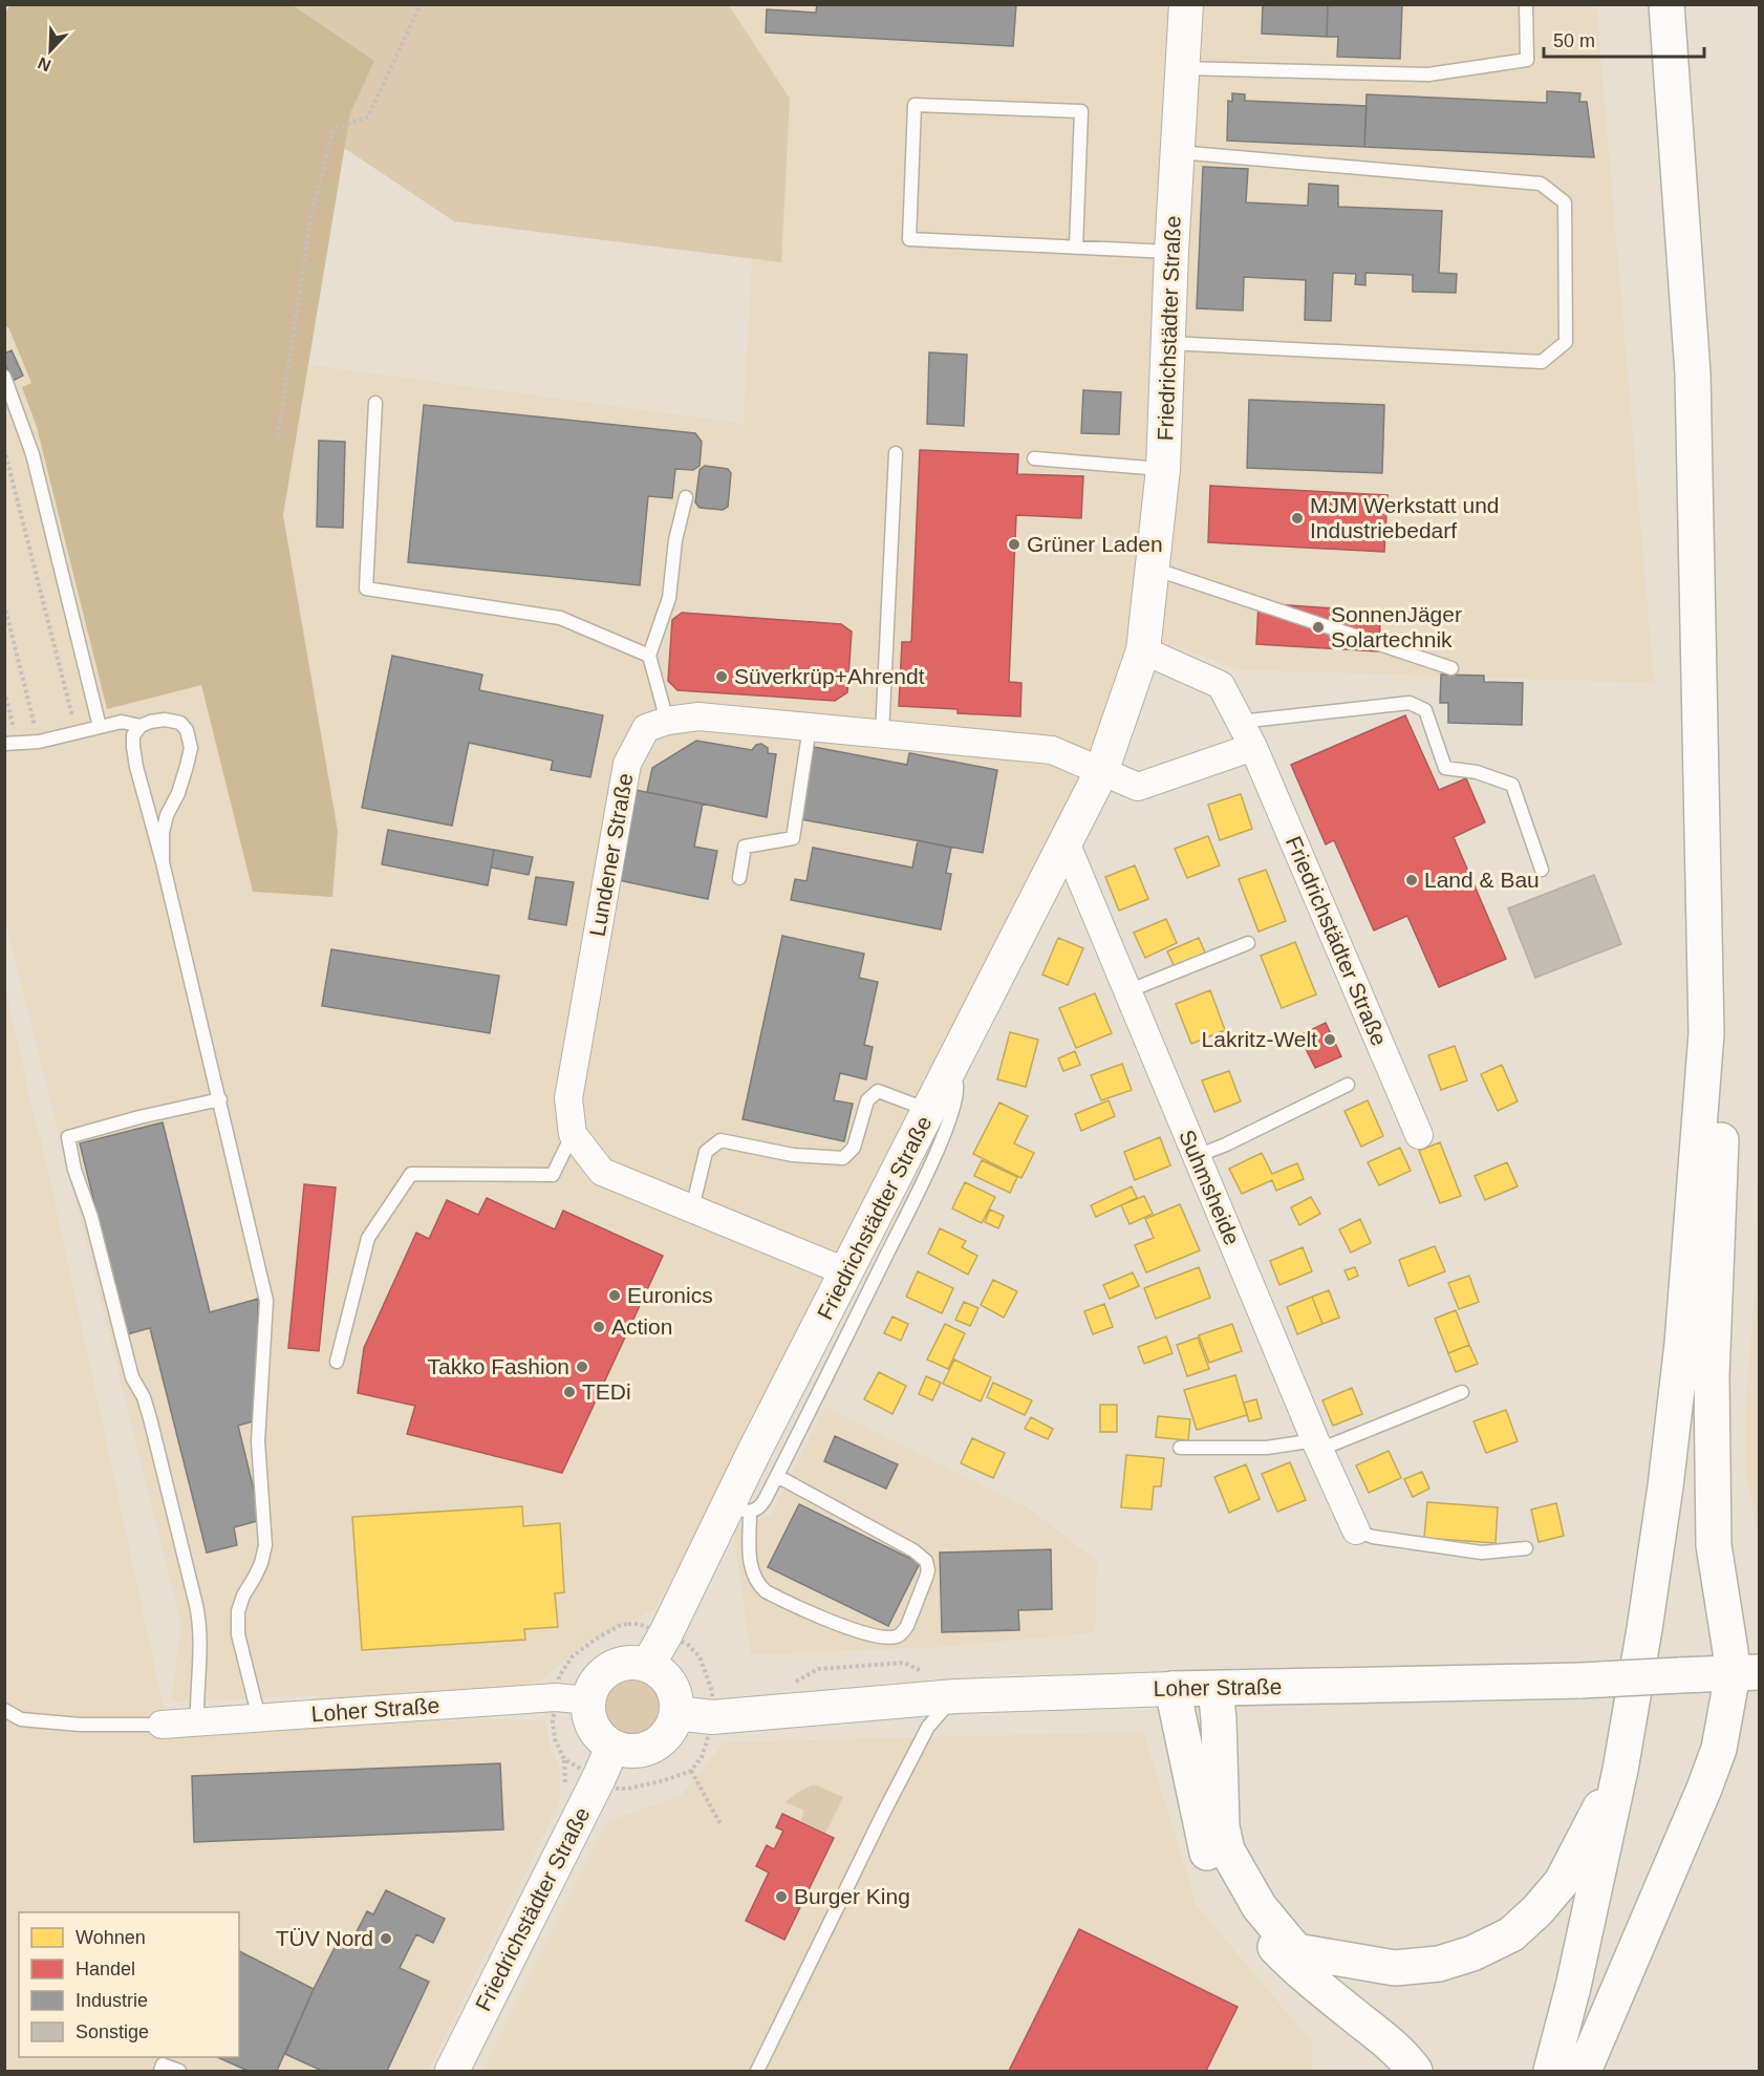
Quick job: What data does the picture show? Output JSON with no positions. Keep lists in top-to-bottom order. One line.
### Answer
{"streets":{"main road":["Loher Straße"],"street":["Friedrichstädter Straße","Lundener Straße","Suhmsheide"]},"crossings":[["Friedrichstädter Straße","Lundener Straße"],["Friedrichstädter Straße","Suhmsheide"],["Friedrichstädter Straße","Loher Straße"]],"places":["MJM Werkstatt und Industriebedarf","Grüner Laden","SonnenJäger Solartechnik","Süverkrüp+Ahrendt","Land & Bau","Lakritz-Welt","Euronics","Action","Takko Fashion","TEDi","Burger King","TÜV Nord"],"legend":["Wohnen","Handel","Industrie","Sonstige"],"scale_bar":"50 m","north":"bottom left"}
